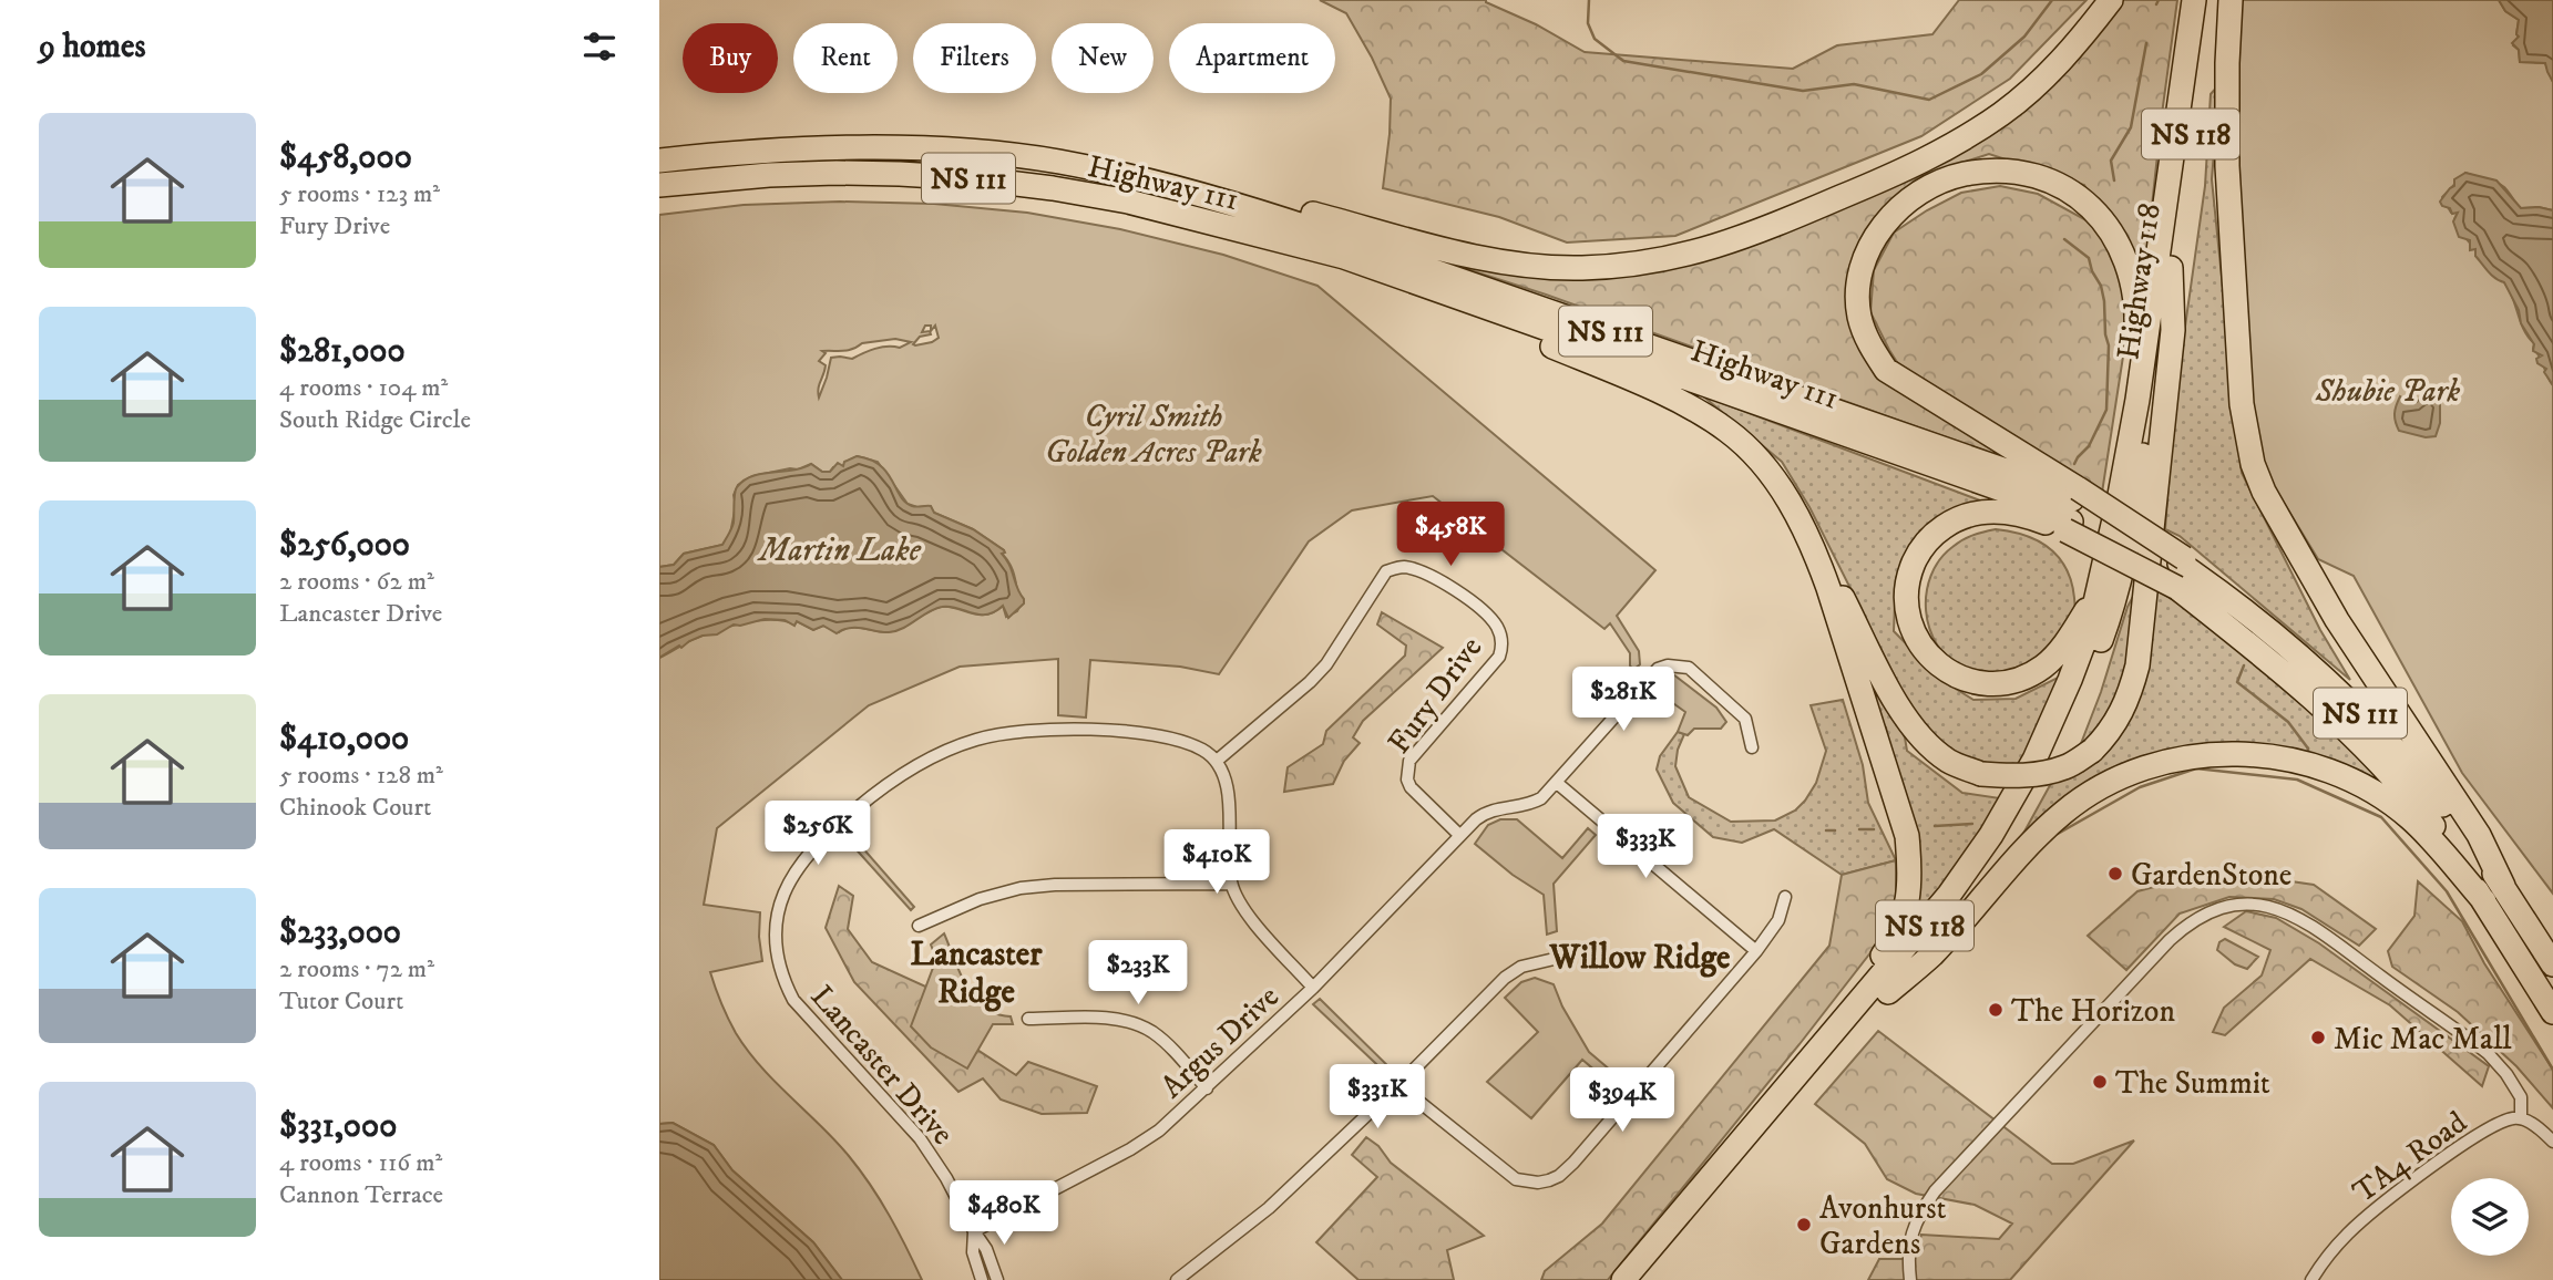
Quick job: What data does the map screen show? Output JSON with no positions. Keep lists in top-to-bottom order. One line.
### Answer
{"streets":{"highway":["NS 118","NS 111","Highway 111","Highway 118"],"street":["Fury Drive","Argus Drive","Lancaster Drive","TA4 Road"]},"crossings":[["NS 118","Highway 118"],["Fury Drive","Argus Drive"],["Fury Drive","Lancaster Drive"],["Argus Drive","Lancaster Drive"]],"districts":["Lancaster Ridge","Willow Ridge"],"water":["Martin Lake"],"parks":["Shubie Park","Cyril Smith Golden Acres Park"],"places":["GardenStone","The Horizon","Mic Mac Mall","The Summit","Avonhurst Gardens"],"page":{"heading":"9 homes","chip":["Buy","Rent","Filters","New","Apartment"],"list":[{"name":"$458,000","note":"5 rooms · 123 m² · Fury Drive"},{"name":"$281,000","note":"4 rooms · 104 m² · South Ridge Circle"},{"name":"$256,000","note":"2 rooms · 62 m² · Lancaster Drive"},{"name":"$410,000","note":"5 rooms · 128 m² · Chinook Court"},{"name":"$233,000","note":"2 rooms · 72 m² · Tutor Court"},{"name":"$331,000","note":"4 rooms · 116 m² · Cannon Terrace"}],"price":["$458K","$281K","$256K","$333K","$410K","$233K","$331K","$394K","$480K"]}}
